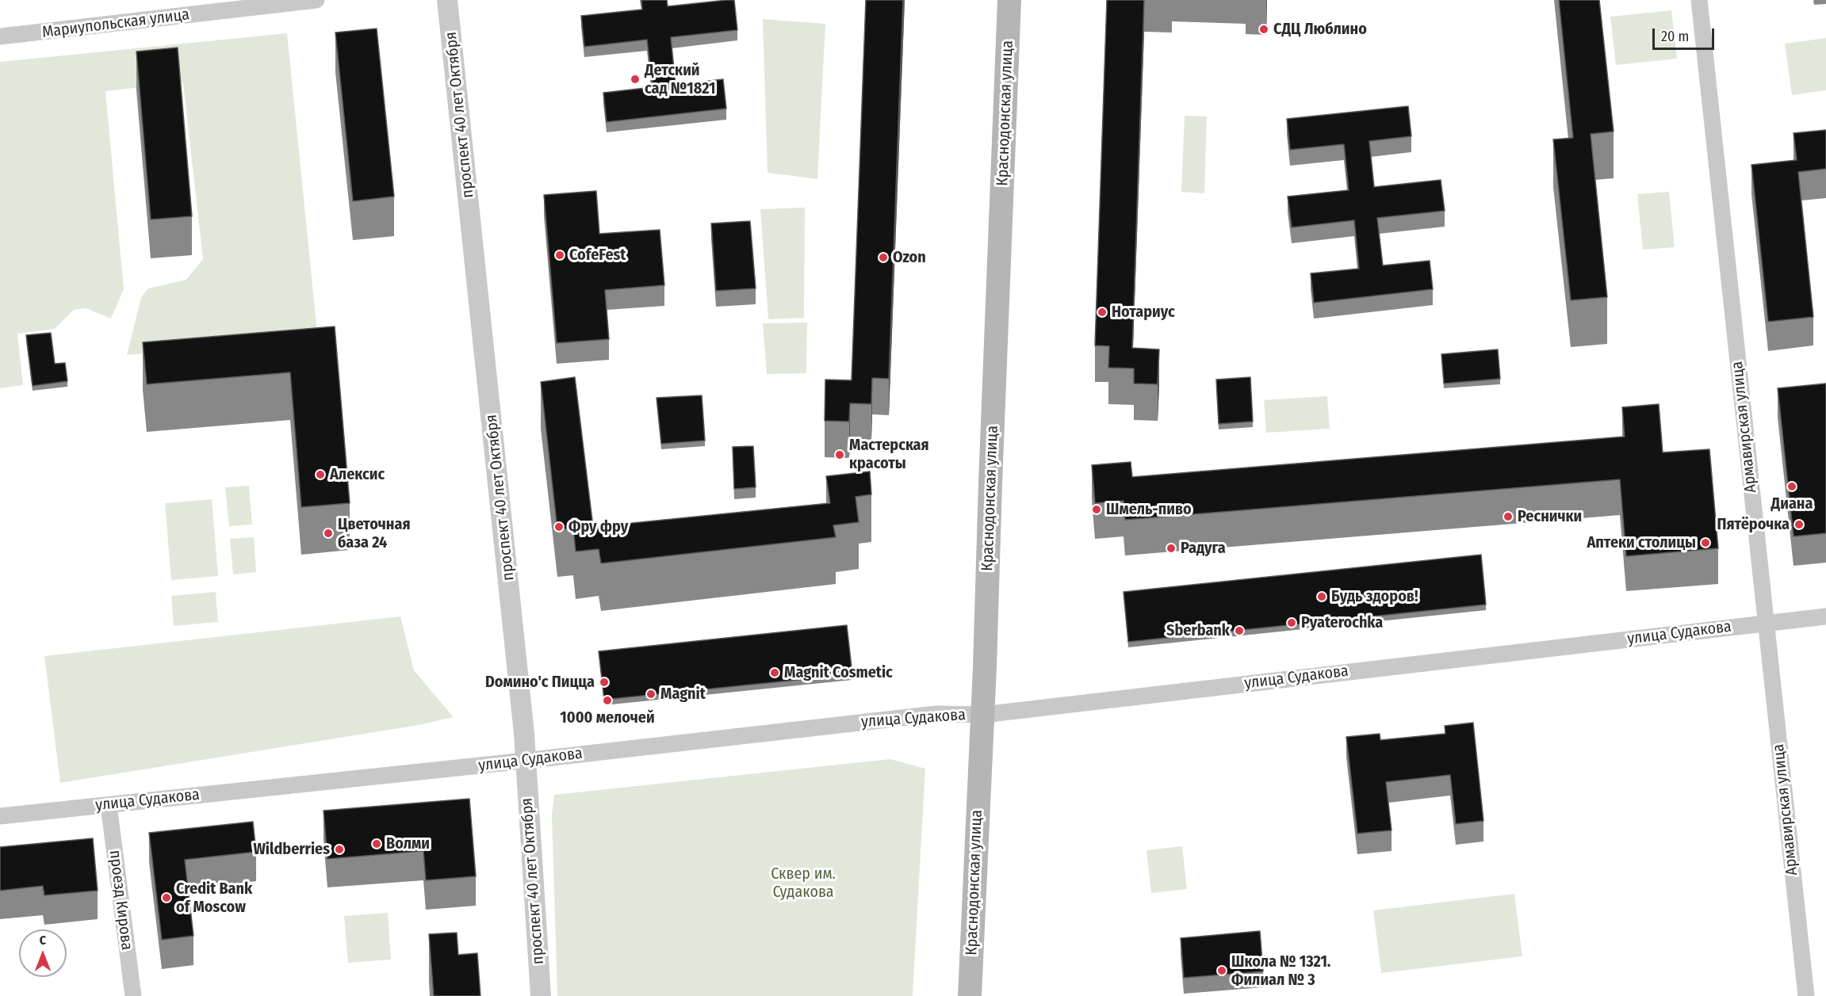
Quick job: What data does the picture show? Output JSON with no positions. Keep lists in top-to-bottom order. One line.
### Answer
{"streets":{"main road":["Краснодонская улица"],"street":["Мариупольская улица","проспект 40 лет Октября","Армавирская улица","улица Судакова","проезд Кирова"]},"crossings":[["Краснодонская улица","улица Судакова"],["проспект 40 лет Октября","улица Судакова"],["Армавирская улица","улица Судакова"],["улица Судакова","проезд Кирова"]],"parks":["Сквер им. Судакова"],"places":["СДЦ Люблино","Детский сад №1821","CofeFest","Ozon","Нотариус","Мастерская красоты","Алексис","Диана","Шмель-пиво","Реснички","Пятёрочка","Фру фру","Цветочная база 24","Аптеки столицы","Радуга","Будь здоров!","Pyaterochka","Sberbank","Magnit Cosmetic","Dомино'с Пицца","Magnit","1000 мелочей","Волми","Wildberries","Credit Bank of Moscow","Школа № 1321. Филиал № 3"],"scale_bar":"20 m","north":"top"}
